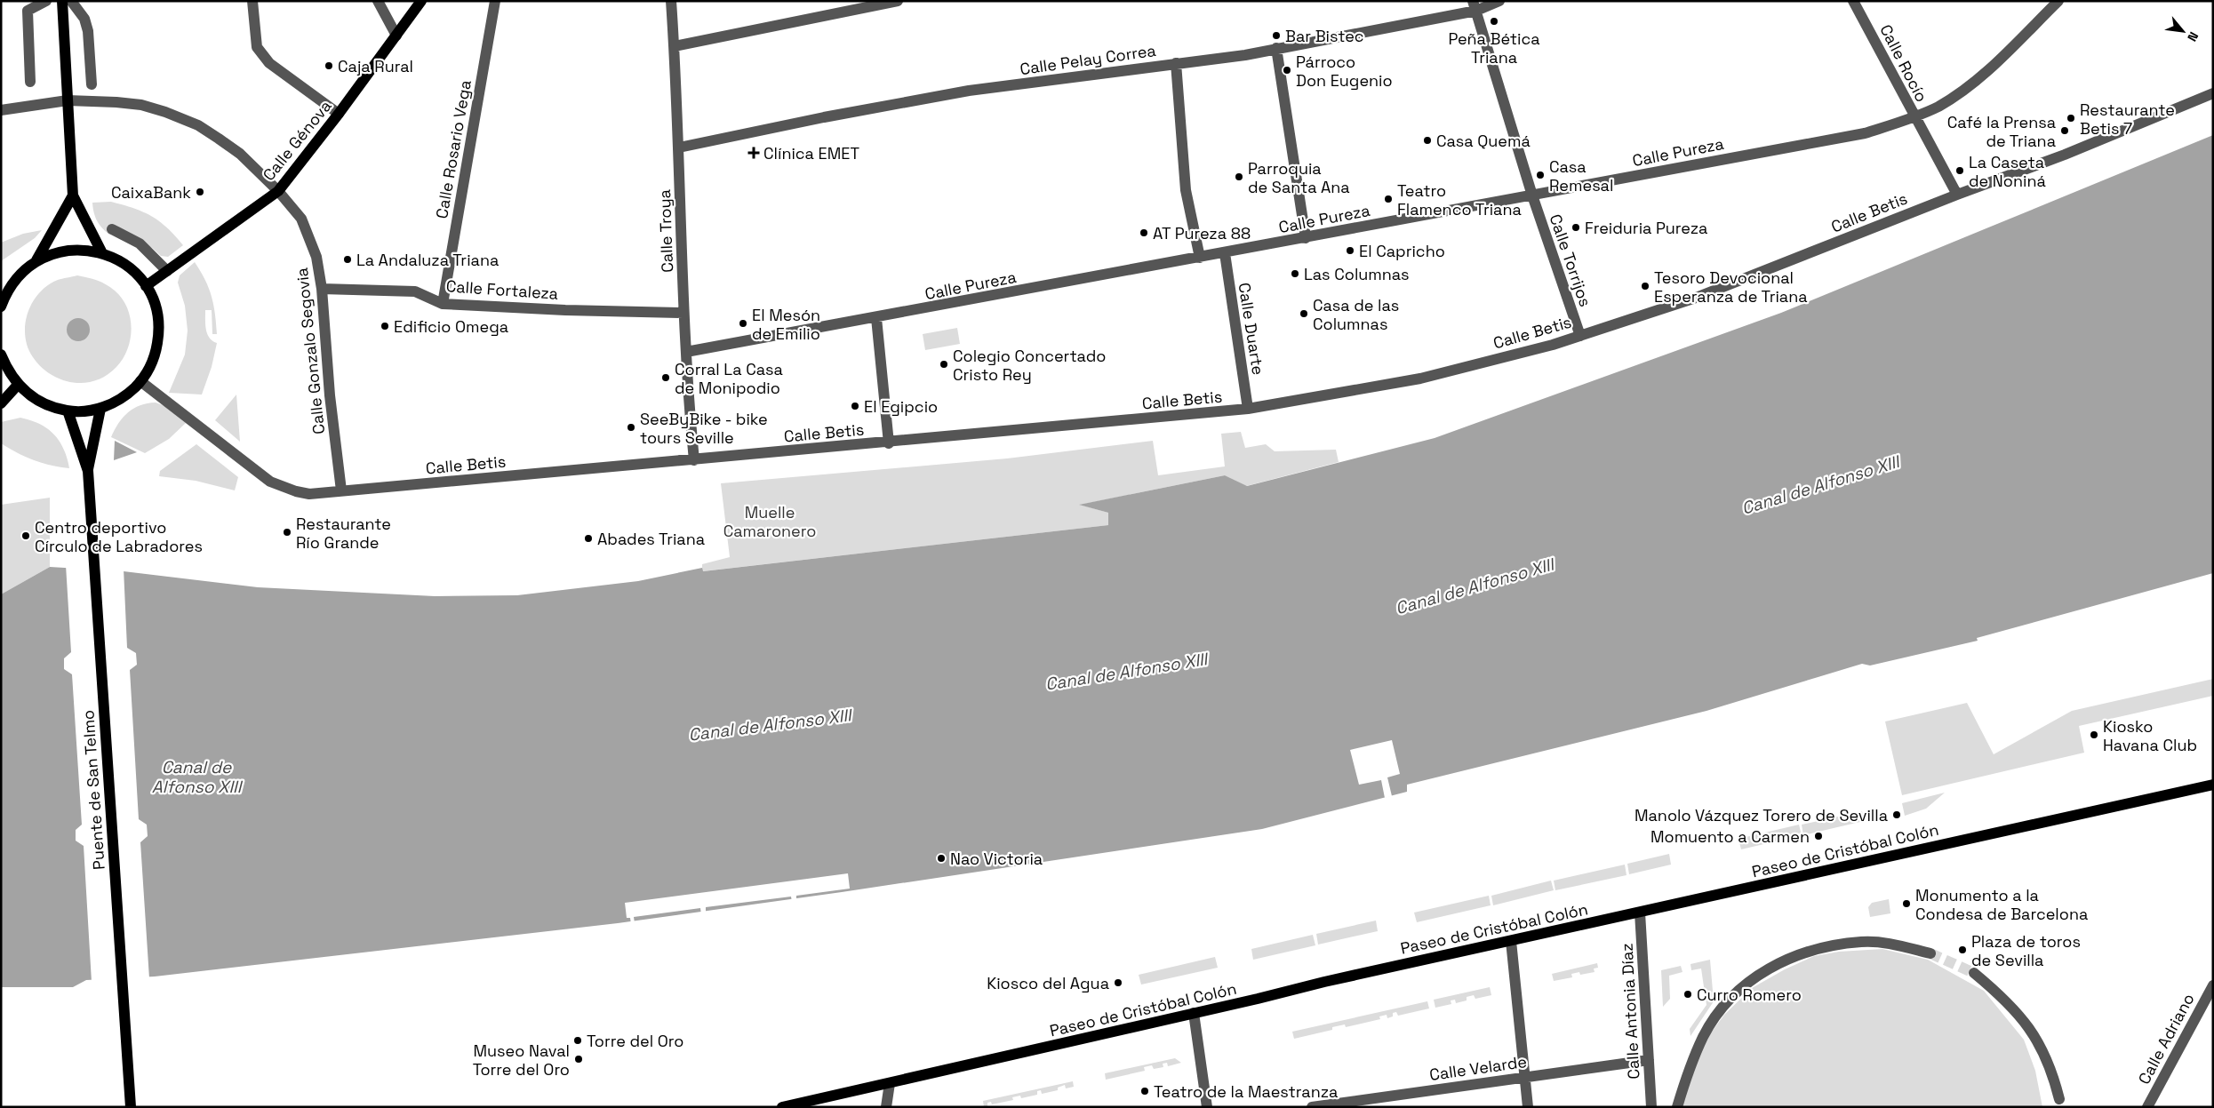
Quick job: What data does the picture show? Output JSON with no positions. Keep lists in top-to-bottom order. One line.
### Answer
{"streets":{"main road":["Calle Génova","Puente de San Telmo","Paseo de Cristóbal Colón"],"street":["Calle Pelay Correa","Calle Rocío","Calle Rosario Vega","Calle Pureza","Calle Betis","Calle Troya","Calle Torrijos","Calle Fortaleza","Calle Duarte","Calle Gonzalo Segovia","Calle Antonia Díaz","Calle Adriano","Calle Velarde"]},"crossings":[["Calle Pelay Correa","Calle Troya"],["Calle Pelay Correa","Calle Torrijos"],["Calle Rocío","Calle Pureza"],["Calle Rocío","Calle Betis"],["Calle Génova","Calle Gonzalo Segovia"],["Calle Rosario Vega","Calle Fortaleza"],["Calle Pureza","Calle Troya"],["Calle Pureza","Calle Torrijos"],["Calle Pureza","Calle Duarte"],["Calle Betis","Calle Troya"],["Calle Betis","Calle Torrijos"],["Calle Betis","Calle Duarte"],["Calle Betis","Calle Gonzalo Segovia"],["Calle Troya","Calle Fortaleza"],["Calle Fortaleza","Calle Gonzalo Segovia"],["Paseo de Cristóbal Colón","Calle Antonia Díaz"],["Calle Antonia Díaz","Calle Velarde"]],"water":["Canal de Alfonso XIII"],"parks":["Muelle Camaronero"],"places":{"other":["Peña Bética Triana","Bar Bistec","Caja Rural","Párroco Don Eugenio","Restaurante Betis 7","Café la Prensa de Triana","Casa Quemá","La Caseta de Noniná","Casa Remesal","Parroquia de Santa Ana","CaixaBank","Teatro Flamenco Triana","Freiduria Pureza","AT Pureza 88","El Capricho","La Andaluza Triana","Las Columnas","Tesoro Devocional Esperanza de Triana","Casa de las Columnas","El Mesón de Emilio","Edificio Omega","Colegio Concertado Cristo Rey","Corral La Casa de Monipodio","El Egipcio","SeeByBike - bike tours Seville","Restaurante Río Grande","Centro deportivo Círculo de Labradores","Abades Triana","Kiosko Havana Club","Manolo Vázquez Torero de Sevilla","Momuento a Carmen","Nao Victoria","Monumento a la Condesa de Barcelona","Plaza de toros de Sevilla","Kiosco del Agua","Curro Romero","Torre del Oro","Museo Naval Torre del Oro","Teatro de la Maestranza"],"health":["Clínica EMET"]},"north":"bottom right"}
